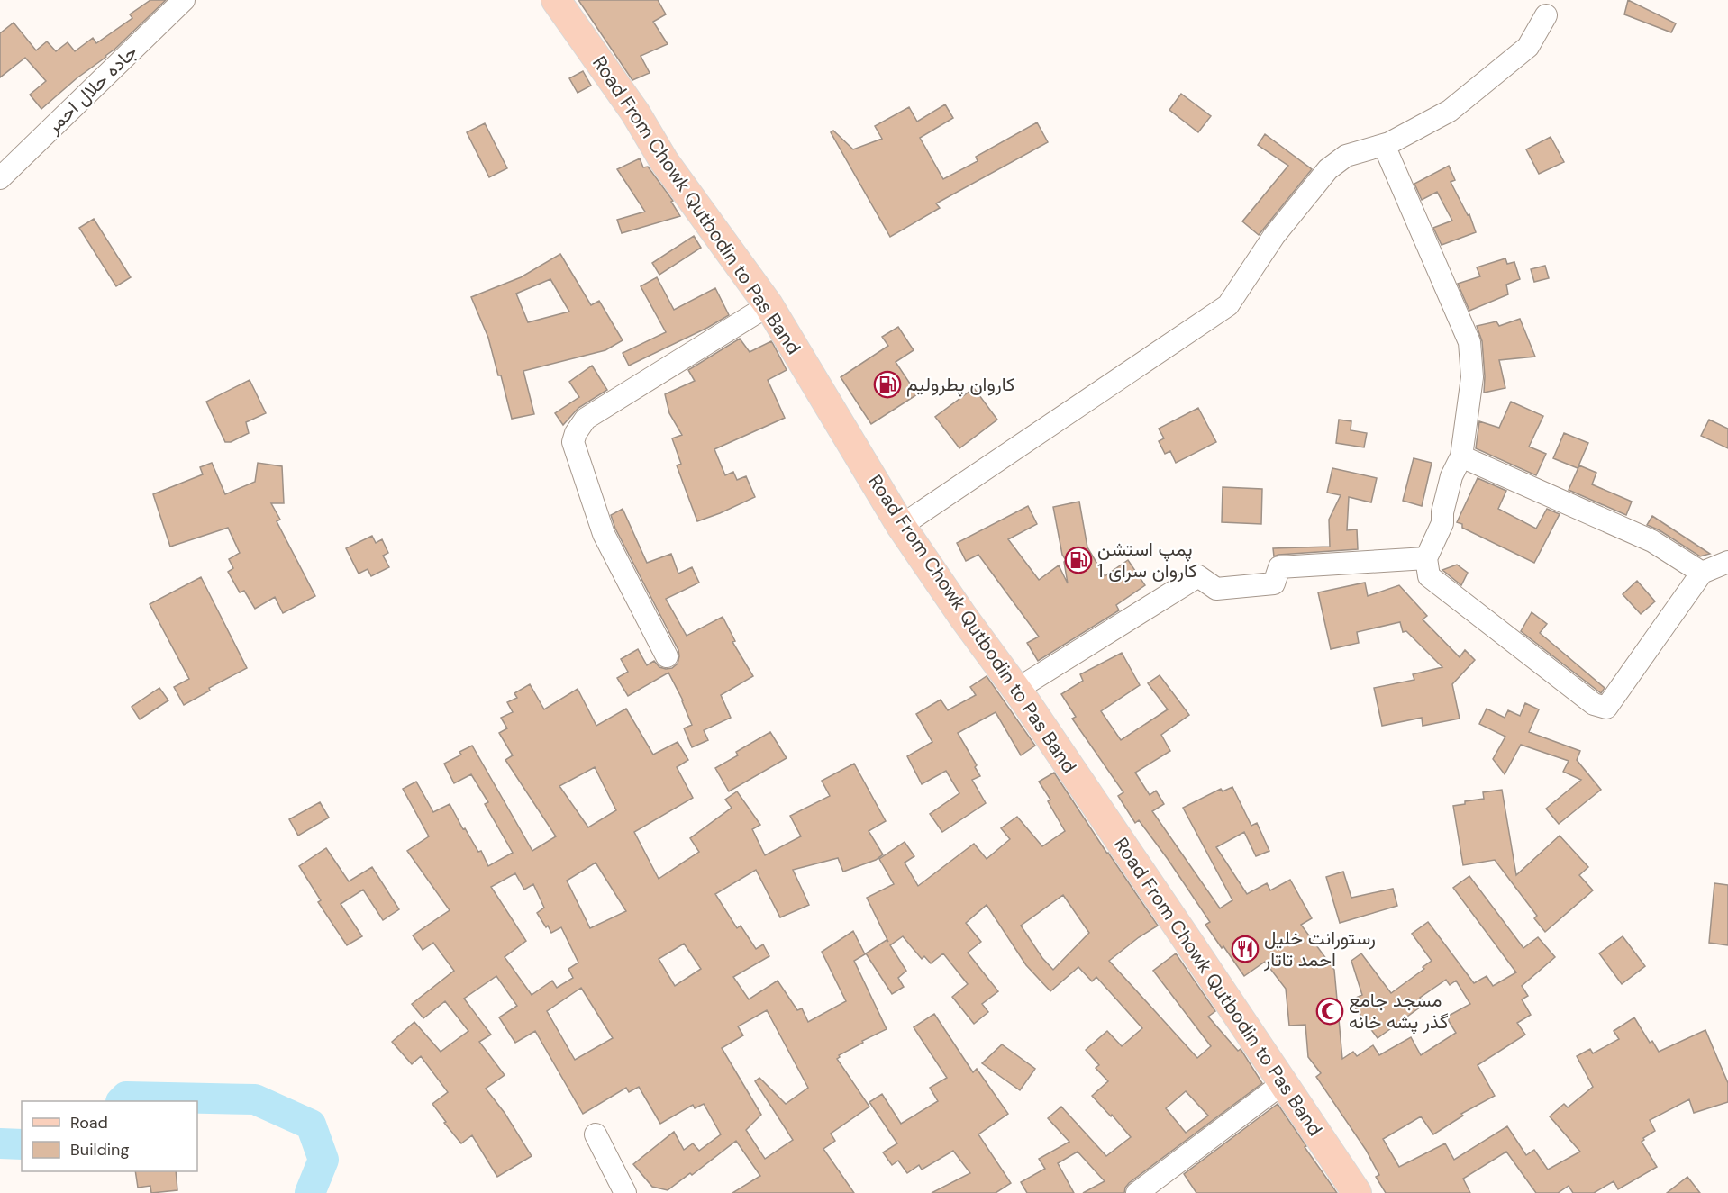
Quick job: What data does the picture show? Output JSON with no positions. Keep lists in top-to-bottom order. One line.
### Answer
{"streets":{"main road":["Road From Chowk Qutbodin to Pas Band"],"street":["جاده حلال احمر"]},"places":{"fuel station":["کاروان پطرولیم","پمپ استشن کاروان سرای 1"],"restaurant":["رستورانت خلیل احمد تاتار"],"mosque":["مسجد جامع گذر پشه خانه"]},"legend":["Road","Building"]}
